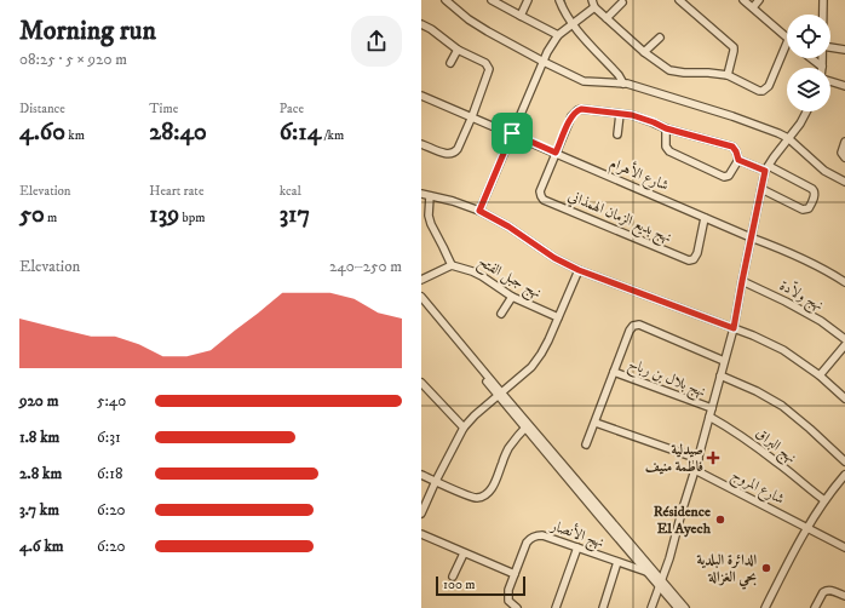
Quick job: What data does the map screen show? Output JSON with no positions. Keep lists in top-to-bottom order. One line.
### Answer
{"streets":{"street":["شارع الأهرام","نهج بديع الزمان الهمذاني","نهج جبل الفتح","نهج ولاّدة","نهج بلال بن رباح","نهج البراق","شارع المروج","نهج الأنصار"]},"crossings":[["شارع الأهرام","نهج بديع الزمان الهمذاني"]],"places":{"health":["صيدلية فاطمة منيف"],"other":["Résidence El Ayech","الدائرة البلدية بحي الغزالة"]},"scale_bar":"100 m","page":{"heading":["Morning run","08:25 · 5 × 920 m"],"stats":[["Distance","4.60 km"],["Time","28:40"],["Pace","6:14 /km"],["Elevation","50 m"],["Heart rate","139 bpm"],["kcal","317"]],"chart":["Elevation","240–250 m"],"list":[{"name":"920 m","note":"5:40"},{"name":"1.8 km","note":"6:31"},{"name":"2.8 km","note":"6:18"},{"name":"3.7 km","note":"6:20"},{"name":"4.6 km","note":"6:20"}],"scale":"100 m"}}
